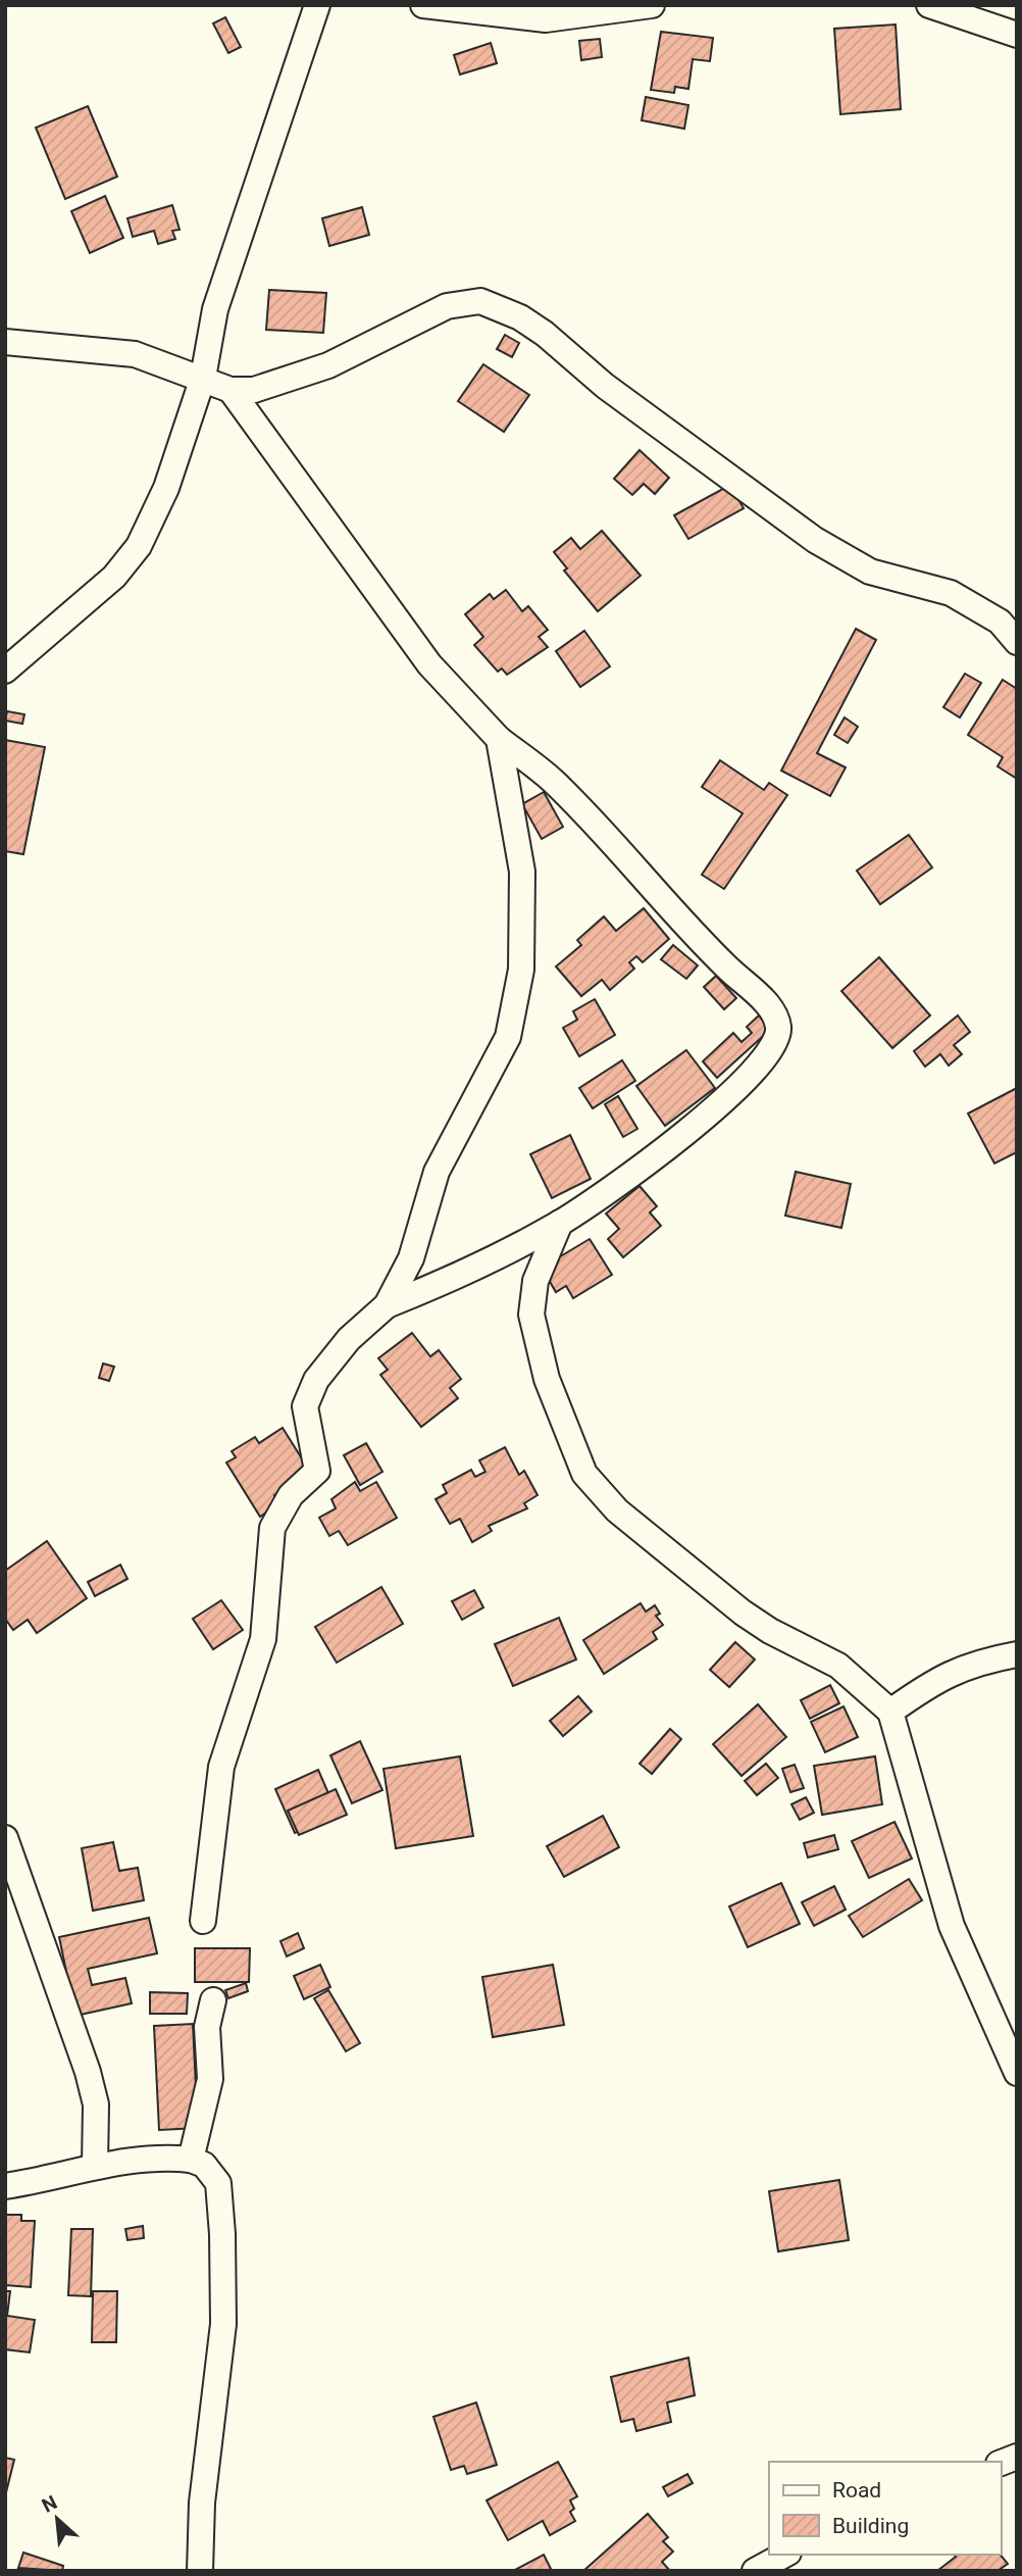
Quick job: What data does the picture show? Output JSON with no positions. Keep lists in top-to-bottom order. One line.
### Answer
{"legend":["Road","Building"],"north":"top left"}
